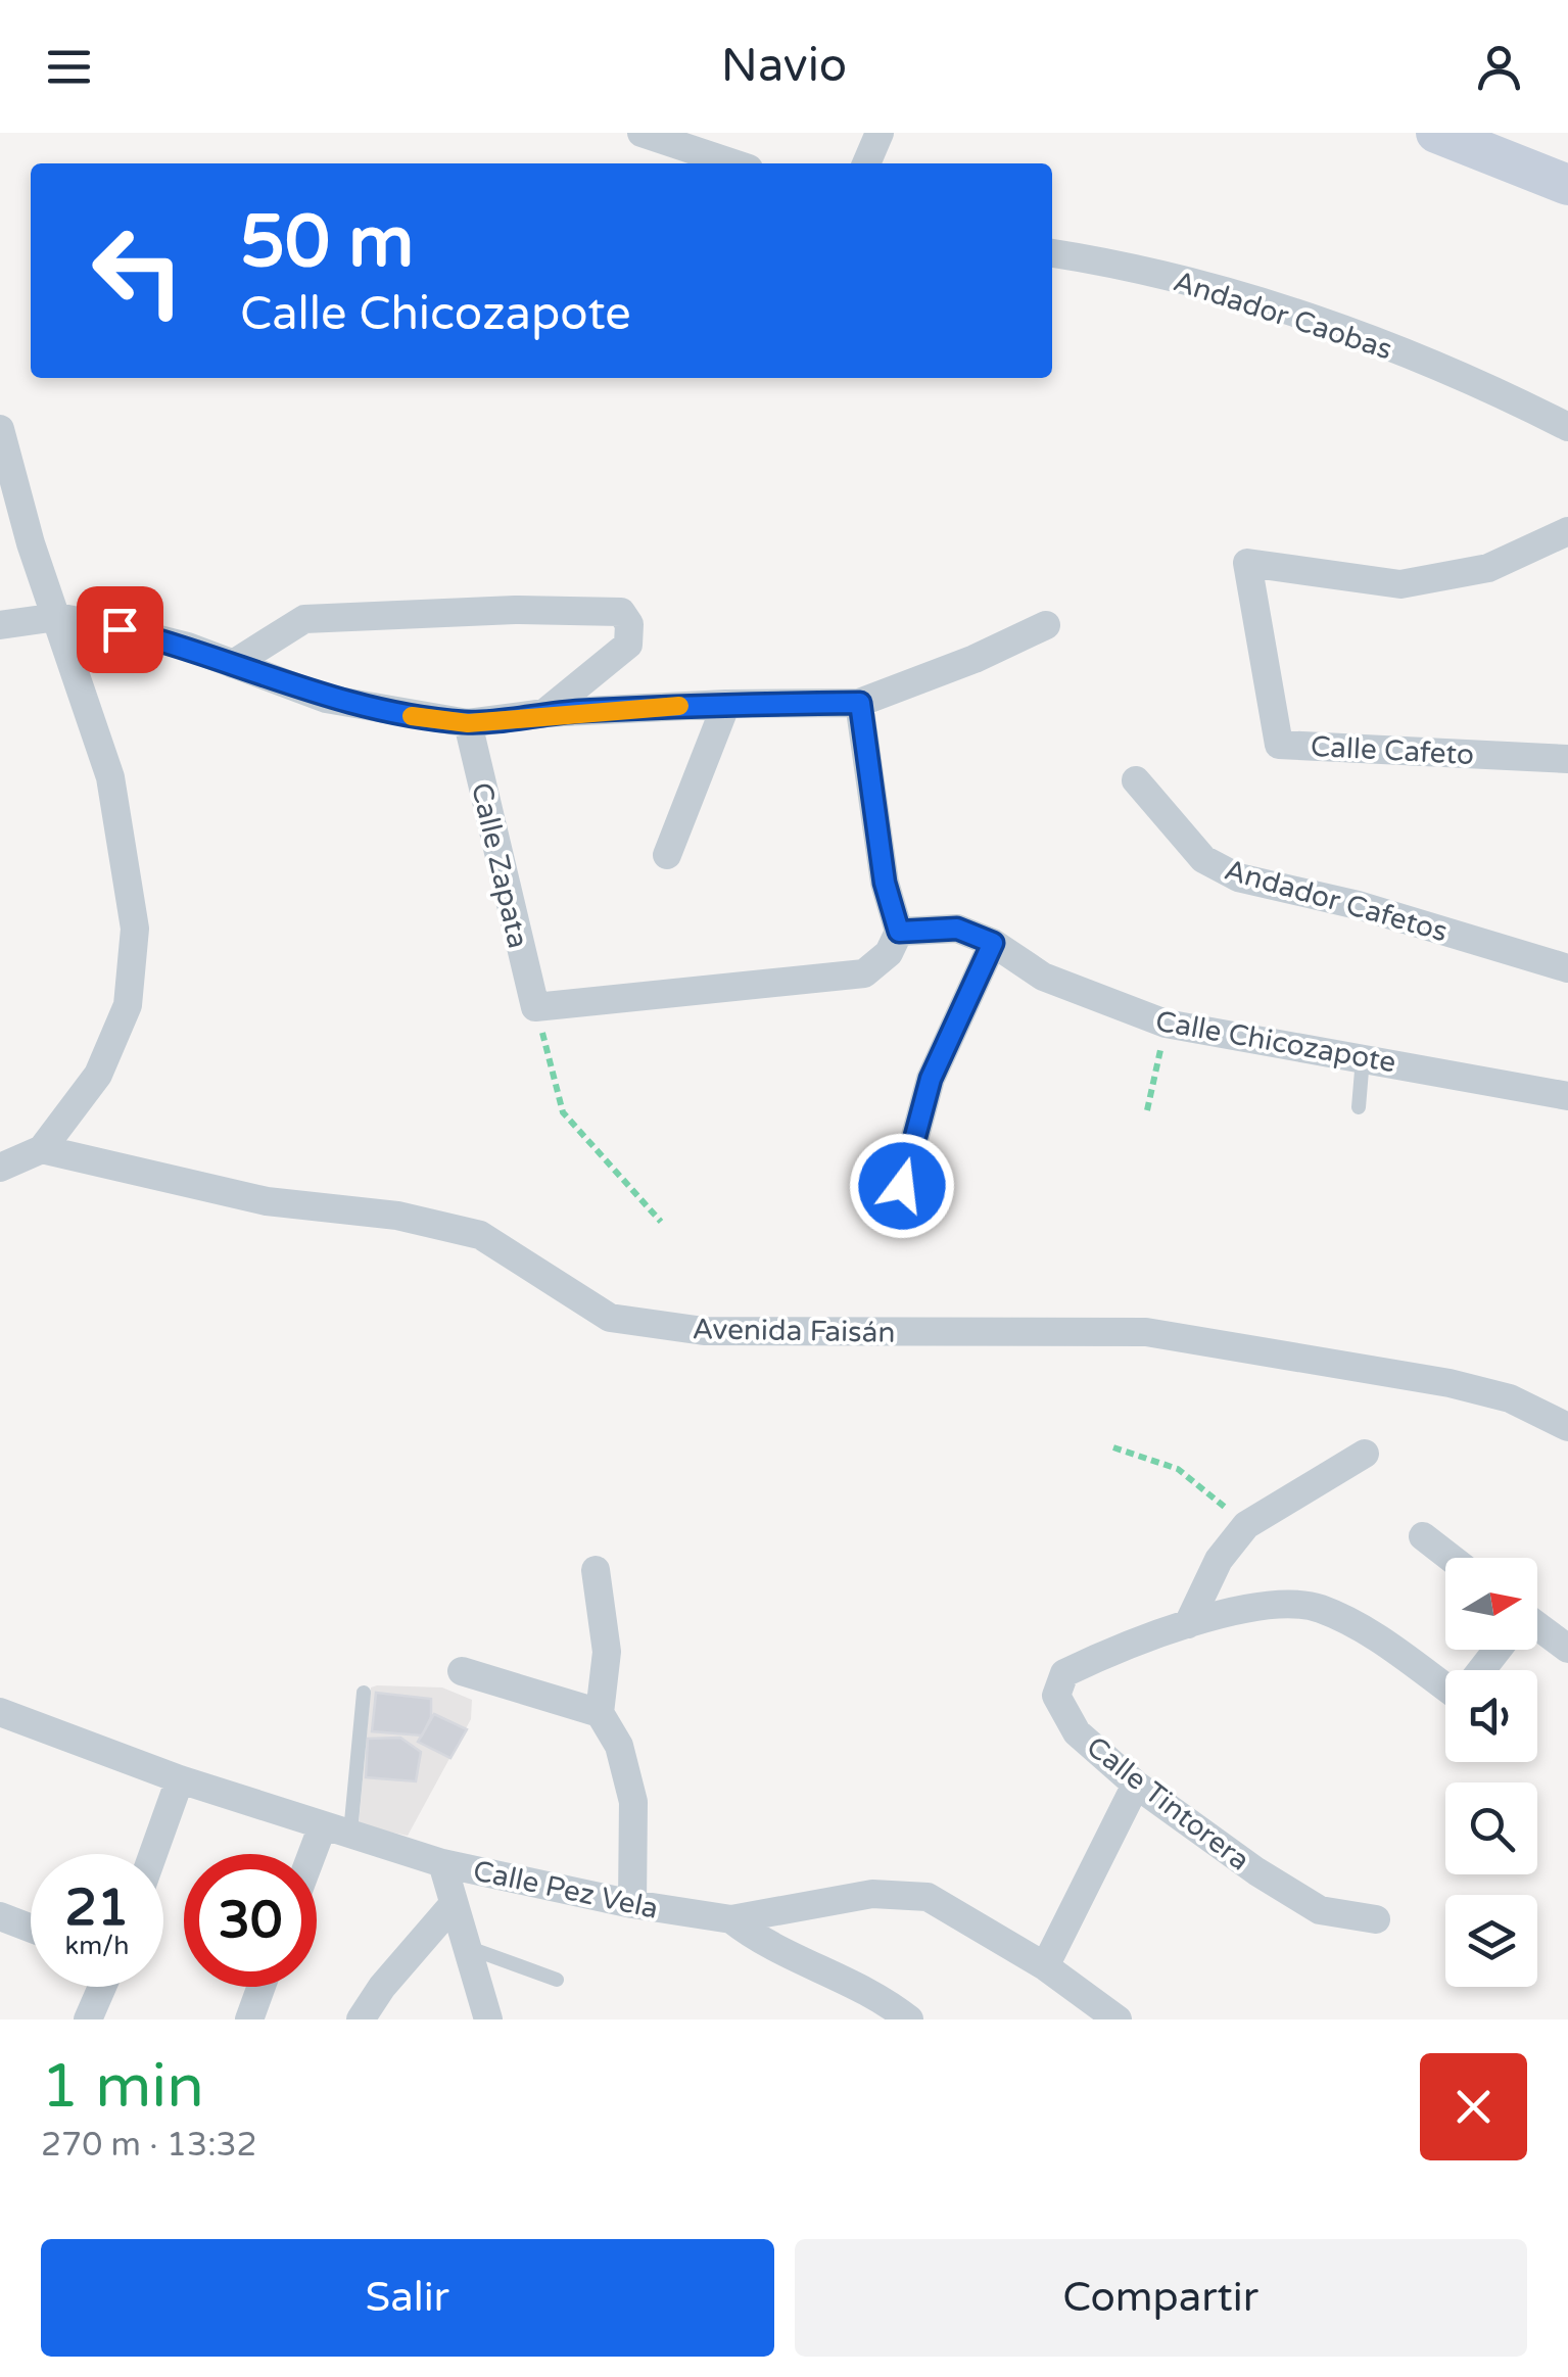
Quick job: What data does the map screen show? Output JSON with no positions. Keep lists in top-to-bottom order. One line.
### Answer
{"streets":{"street":["Andador Caobas","Calle Cafeto","Calle Zapata","Andador Cafetos","Calle Chicozapote","Avenida Faisán","Calle Tintorera","Calle Pez Vela"]},"north":"right","page":{"header":"Navio","turn":["50 m","Calle Chicozapote"],"speed":"21 km/h","limit":"30","heading":["1 min","270 m · 13:32"],"buttons":["Salir","Compartir"]}}
